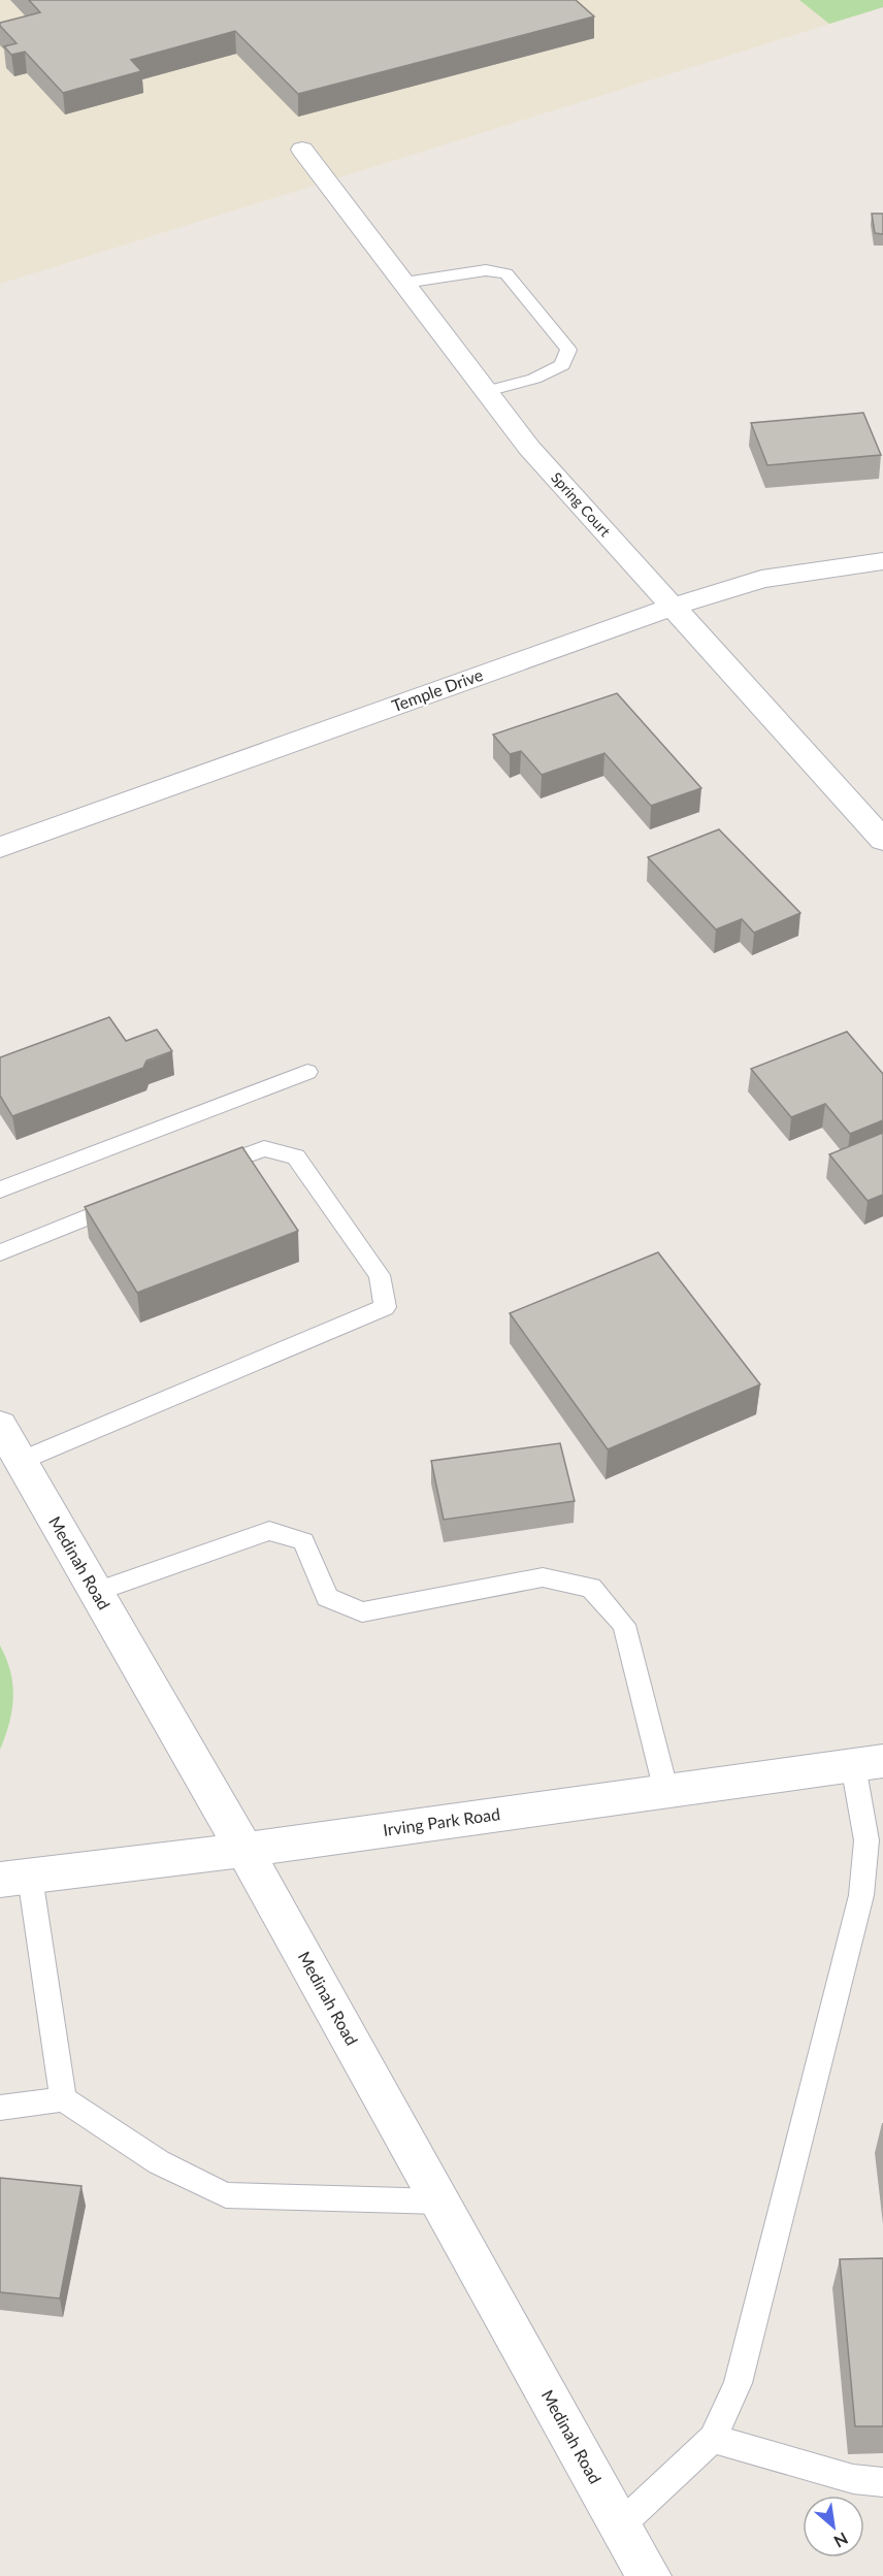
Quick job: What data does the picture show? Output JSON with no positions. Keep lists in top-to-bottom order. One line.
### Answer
{"streets":{"street":["Spring Court","Temple Drive","Medinah Road","Irving Park Road"]},"crossings":[["Spring Court","Temple Drive"],["Medinah Road","Irving Park Road"]],"north":"bottom right"}
